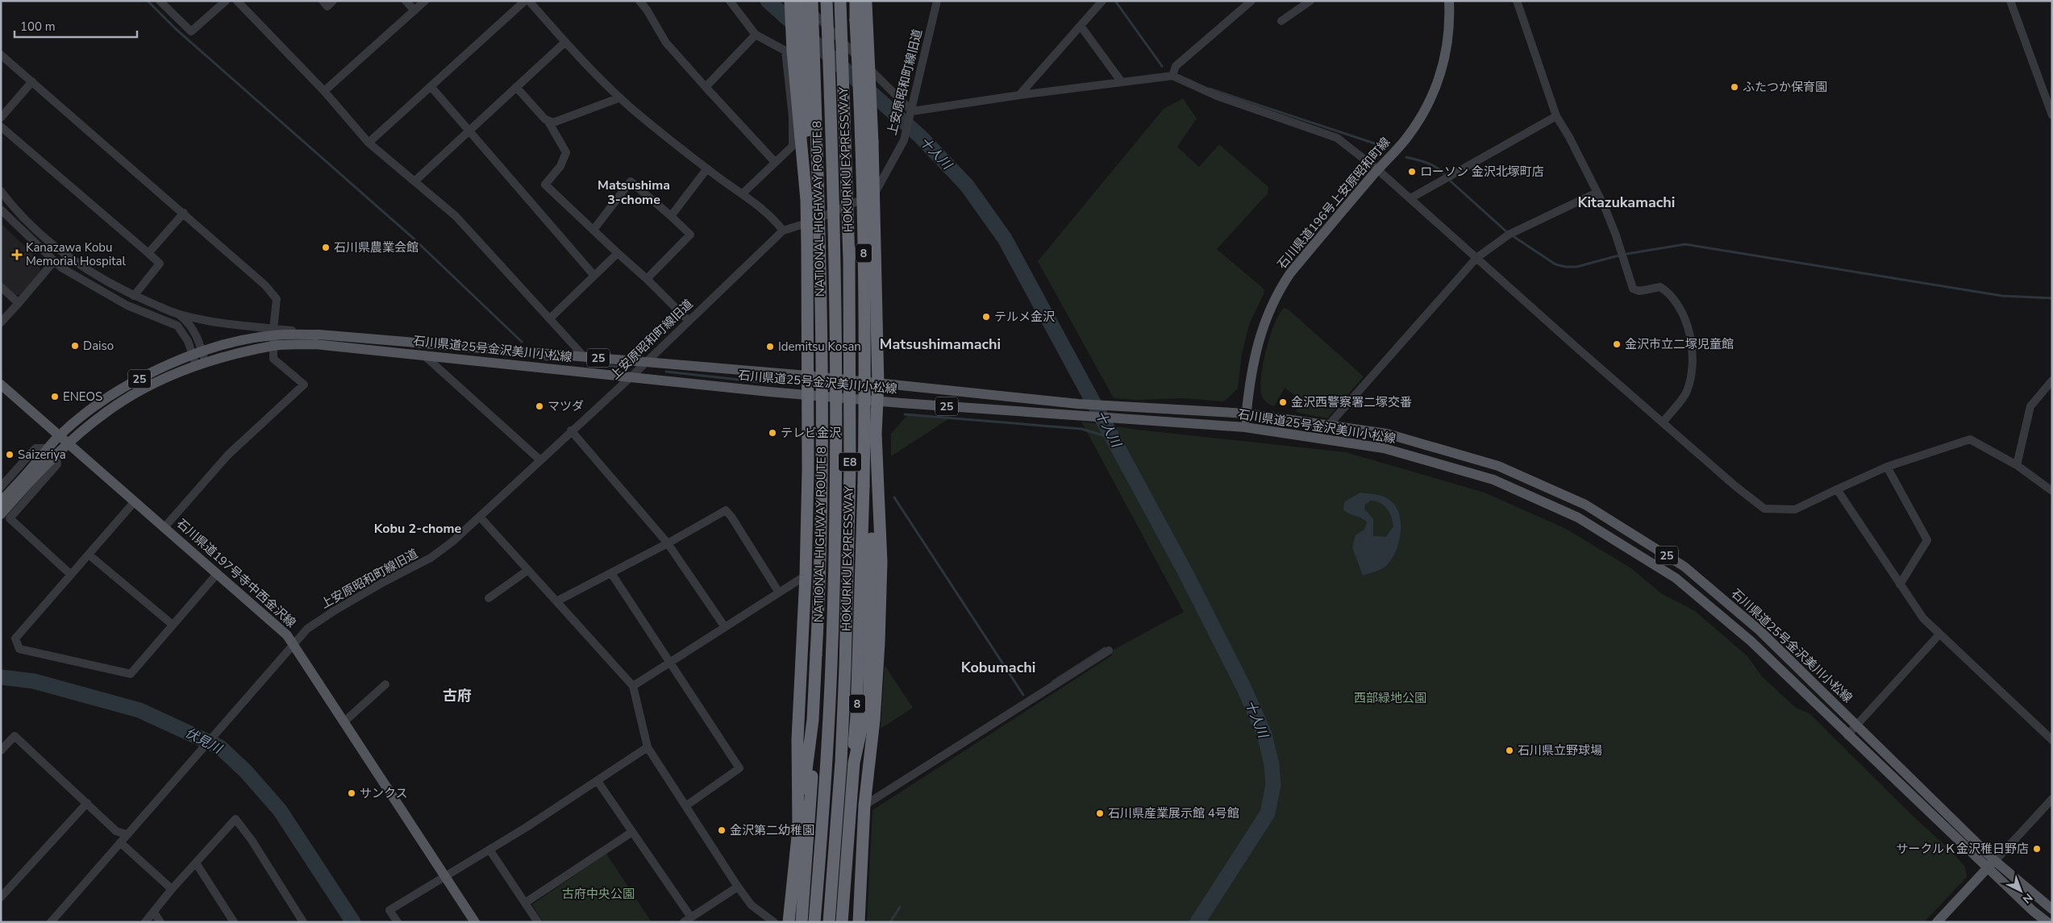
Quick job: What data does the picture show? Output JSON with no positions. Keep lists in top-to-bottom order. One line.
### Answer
{"streets":{"highway":["HOKURIKU EXPRESSWAY","NATIONAL HIGHWAY ROUTE 8","8","E8"],"main road":["石川県道196号上安原昭和町線","石川県道25号金沢美川小松線","25","石川県道197号寺中西金沢線"],"street":["上安原昭和町線旧道"]},"crossings":[["上安原昭和町線旧道","石川県道25号金沢美川小松線"],["上安原昭和町線旧道","石川県道197号寺中西金沢線"],["石川県道196号上安原昭和町線","石川県道25号金沢美川小松線"],["石川県道25号金沢美川小松線","石川県道197号寺中西金沢線"]],"districts":["Matsushima 3-chome","Kitazukamachi","Matsushimamachi","Kobu 2-chome","Kobumachi","古府"],"water":["十人川","伏見川"],"parks":["西部緑地公園","古府中央公園"],"places":{"other":["ふたつか保育園","ローソン 金沢北塚町店","石川県農業会館","テルメ金沢","金沢市立二塚児童館","Daiso","Idemitsu Kosan","ENEOS","金沢西警察署二塚交番","マツダ","テレビ金沢","Saizeriya","石川県立野球場","サンクス","石川県産業展示館 4号館","金沢第二幼稚園","サークルＫ金沢稚日野店"],"health":["Kanazawa Kobu Memorial Hospital"]},"scale_bar":"100 m","north":"bottom right"}
